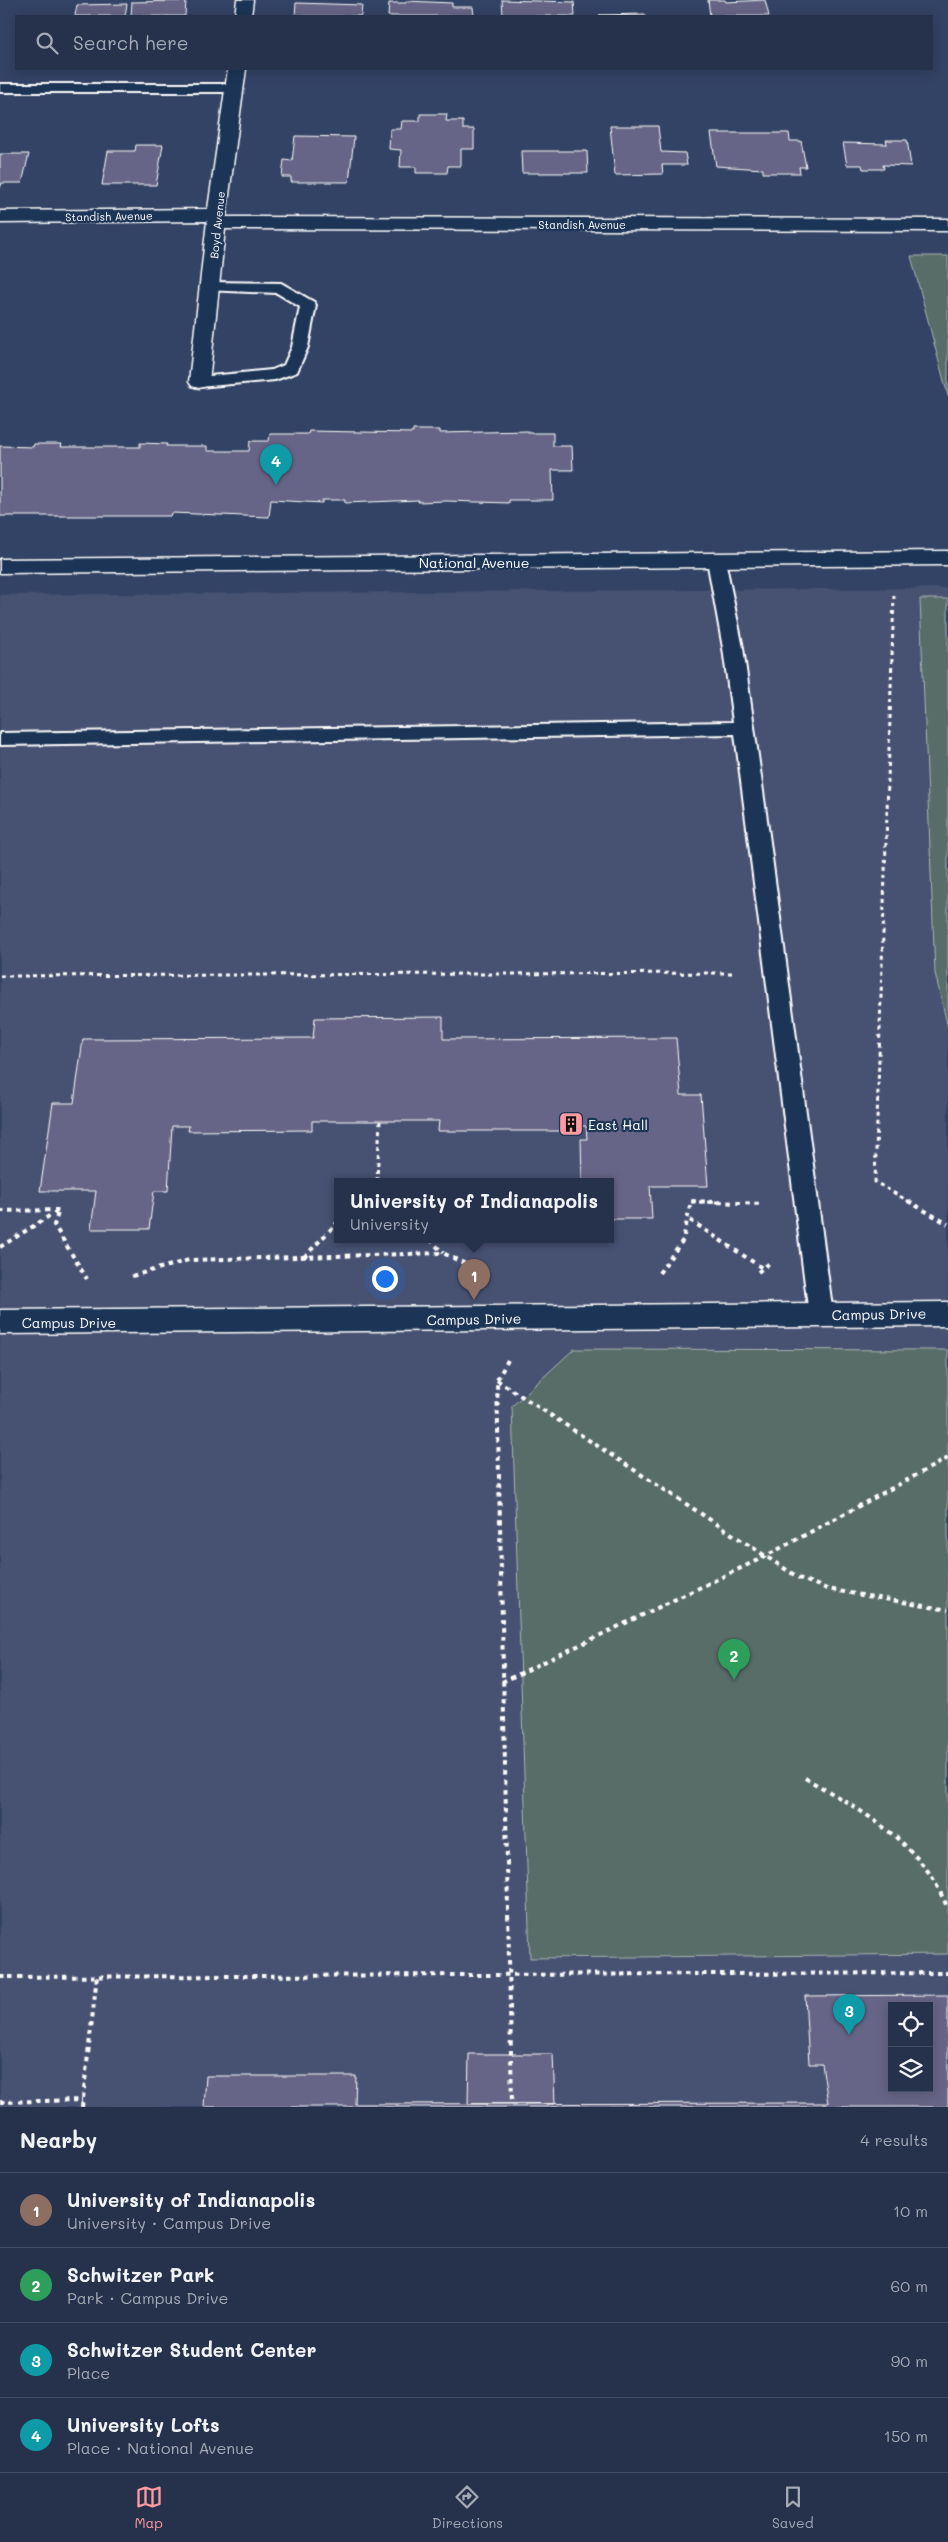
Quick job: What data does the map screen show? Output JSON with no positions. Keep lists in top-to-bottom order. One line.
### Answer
{"streets":{"street":["Standish Avenue","Boyd Avenue","National Avenue","Campus Drive"]},"crossings":[["Standish Avenue","Boyd Avenue"]],"places":{"building":["East Hall"]},"page":{"search":"Search here","pins":["4","1","2","3"],"popup":["University of Indianapolis","University"],"heading":["Nearby","4 results"],"list":[{"mark":"1","name":"University of Indianapolis","note":"University · Campus Drive","value":"10 m"},{"mark":"2","name":"Schwitzer Park","note":"Park · Campus Drive","value":"60 m"},{"mark":"3","name":"Schwitzer Student Center","note":"Place","value":"90 m"},{"mark":"4","name":"University Lofts","note":"Place · National Avenue","value":"150 m"}],"nav":["Map","Directions","Saved"]}}
